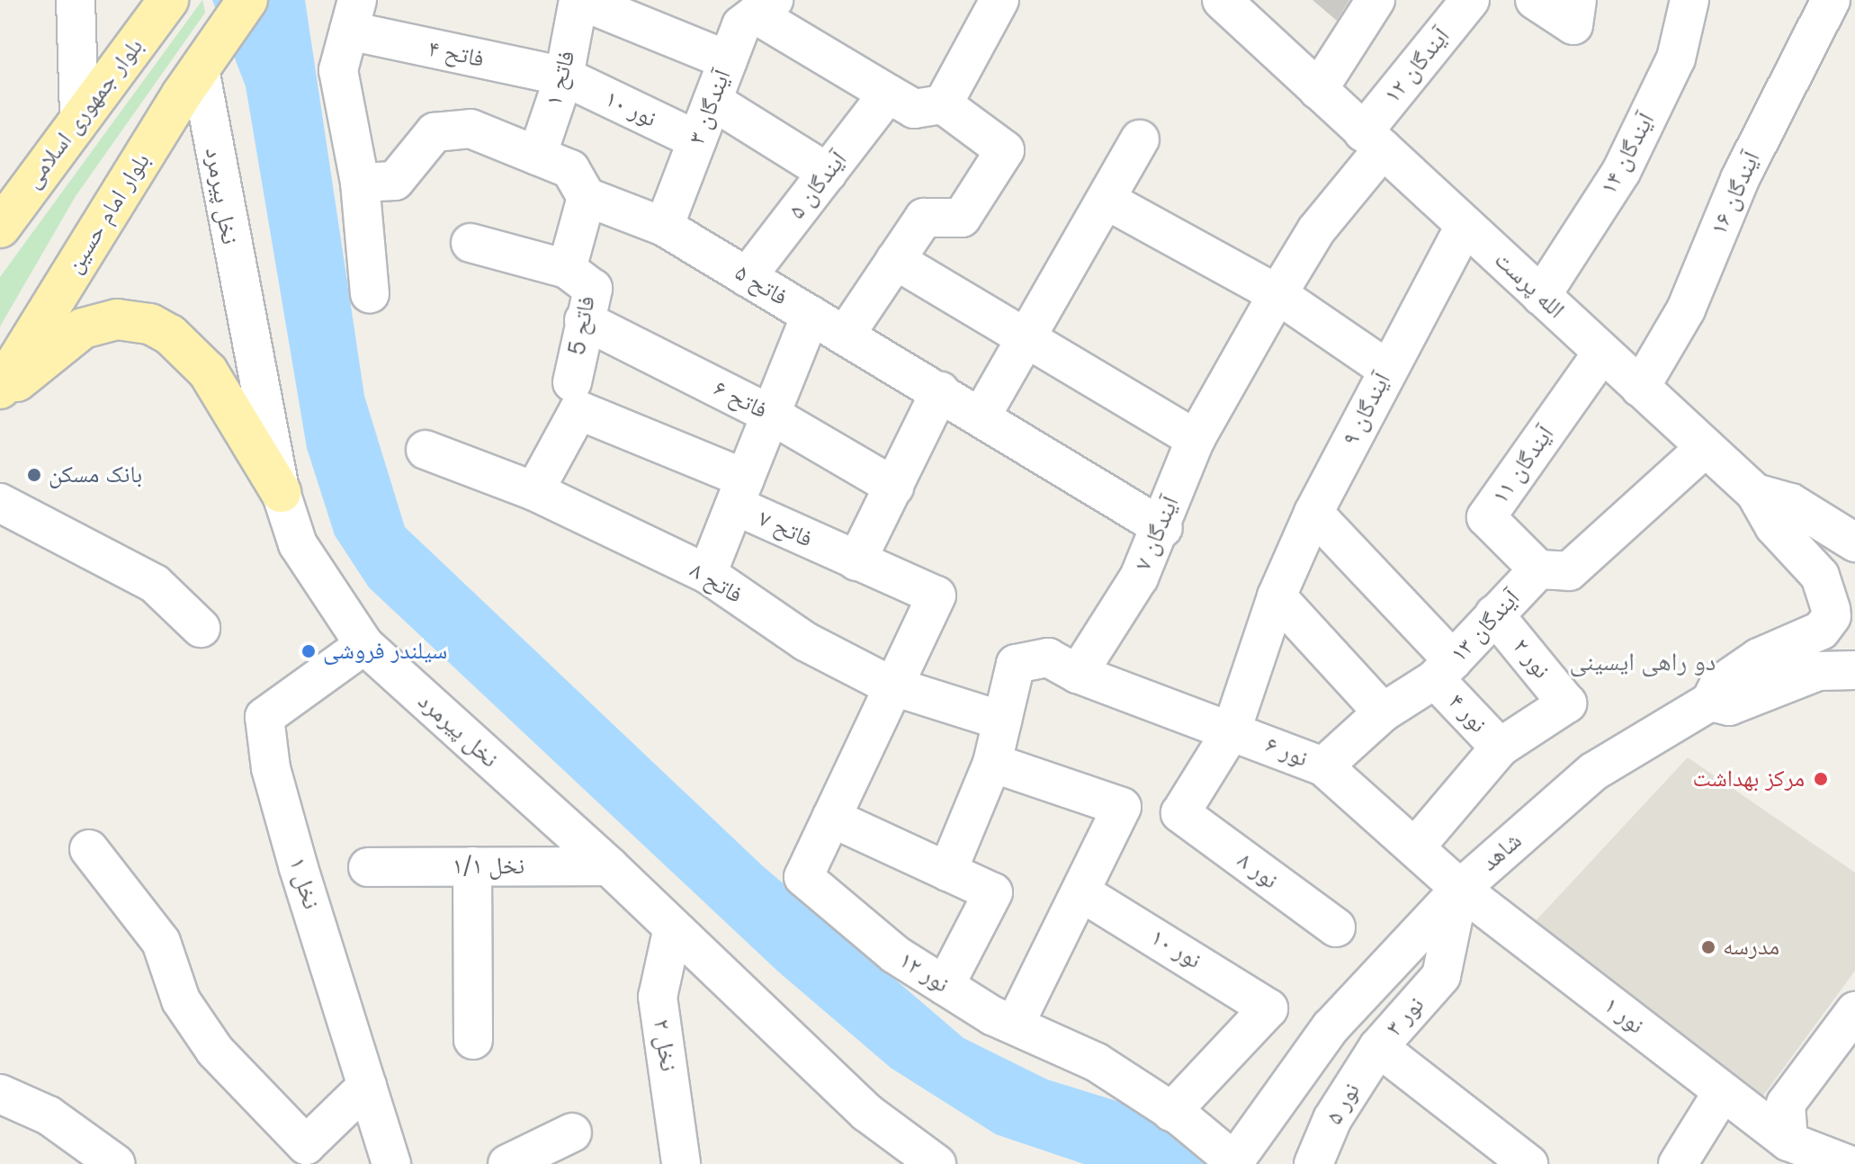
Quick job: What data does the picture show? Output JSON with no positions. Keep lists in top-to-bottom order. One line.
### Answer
{"streets":{"main road":["بلوار جمهوری اسلامی","بلوار امام حسین"],"street":["فاتح ۴","آیندگان ۱۲","فاتح ۱","آیندگان ۳","نور ۱۰","آیندگان ۱۴","آیندگان ۵","آیندگان ۱۶","نخل پیرمرد","فاتح ۵","الله پرست","فاتح 5","فاتح ۶","آیندگان ۹","آیندگان ۱۱","فاتح ۷","آیندگان ۷","فاتح ۸","آیندگان ۱۳","نور ۲","نور ۴","نور ۶","شاهد","نخل ۱/۱","نور ۸","نخل ۱","نور ۱۲","نور ۱","نور ۳","نخل ۲","نور ۵"]},"crossings":[["فاتح ۴","فاتح ۱"],["فاتح ۴","نور ۱۰"],["آیندگان ۱۲","الله پرست"],["آیندگان ۱۲","آیندگان ۷"],["فاتح ۱","نور ۱۰"],["آیندگان ۳","نور ۱۰"],["آیندگان ۳","فاتح ۵"],["نور ۱۰","نور ۱۲"],["آیندگان ۱۴","الله پرست"],["آیندگان ۵","فاتح ۵"],["آیندگان ۱۶","الله پرست"],["نخل پیرمرد","بلوار امام حسین"],["نخل پیرمرد","نخل ۱/۱"],["نخل پیرمرد","نخل ۱"],["نخل پیرمرد","نخل ۲"],["فاتح ۵","فاتح 5"],["فاتح ۵","آیندگان ۷"],["الله پرست","آیندگان ۹"],["الله پرست","آیندگان ۱۱"],["الله پرست","آیندگان ۷"],["الله پرست","آیندگان ۱۳"],["فاتح 5","فاتح ۶"],["فاتح 5","فاتح ۷"],["آیندگان ۹","نور ۴"],["آیندگان ۹","نور ۶"],["آیندگان ۹","نور ۸"],["آیندگان ۱۱","آیندگان ۱۳"],["فاتح ۷","فاتح ۸"],["فاتح ۷","نور ۱۲"],["آیندگان ۷","نور ۶"],["فاتح ۸","نور ۱۲"],["آیندگان ۱۳","نور ۲"],["آیندگان ۱۳","نور ۴"],["آیندگان ۱۳","نور ۶"],["نور ۲","نور ۴"],["نور ۶","شاهد"],["نور ۶","نور ۱"],["نور ۶","نور ۳"],["شاهد","نور ۱۲"],["شاهد","نور ۱"],["شاهد","نور ۳"],["نور ۱","نور ۳"],["نور ۳","نور ۵"]],"districts":["دو راهی ایسینی"],"places":["بانک مسکن","سیلندر فروشی","مرکز بهداشت","مدرسه"]}
